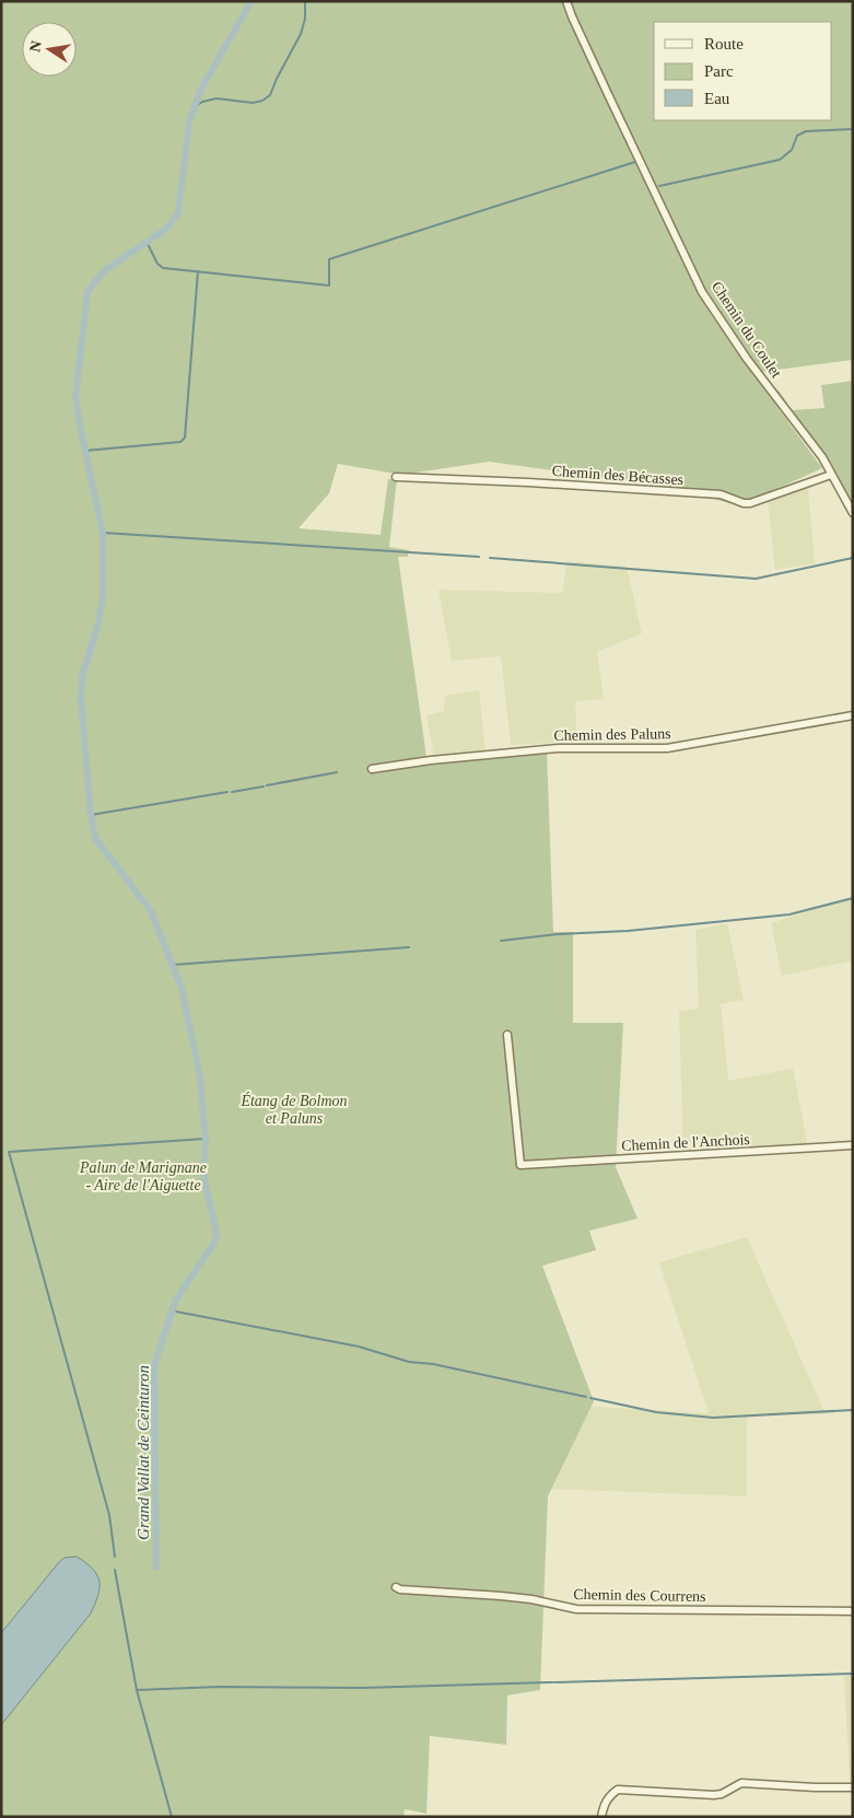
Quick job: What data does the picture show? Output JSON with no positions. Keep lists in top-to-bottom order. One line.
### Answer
{"streets":{"street":["Chemin du Coulet","Chemin des Bécasses","Chemin des Paluns","Chemin de l'Anchois","Chemin des Courrens"]},"crossings":[["Chemin du Coulet","Chemin des Bécasses"]],"water":["Grand Vallat de Ceinturon"],"parks":["Étang de Bolmon et Paluns","Palun de Marignane - Aire de l'Aiguette"],"legend":["Route","Parc","Eau"],"north":"left"}
